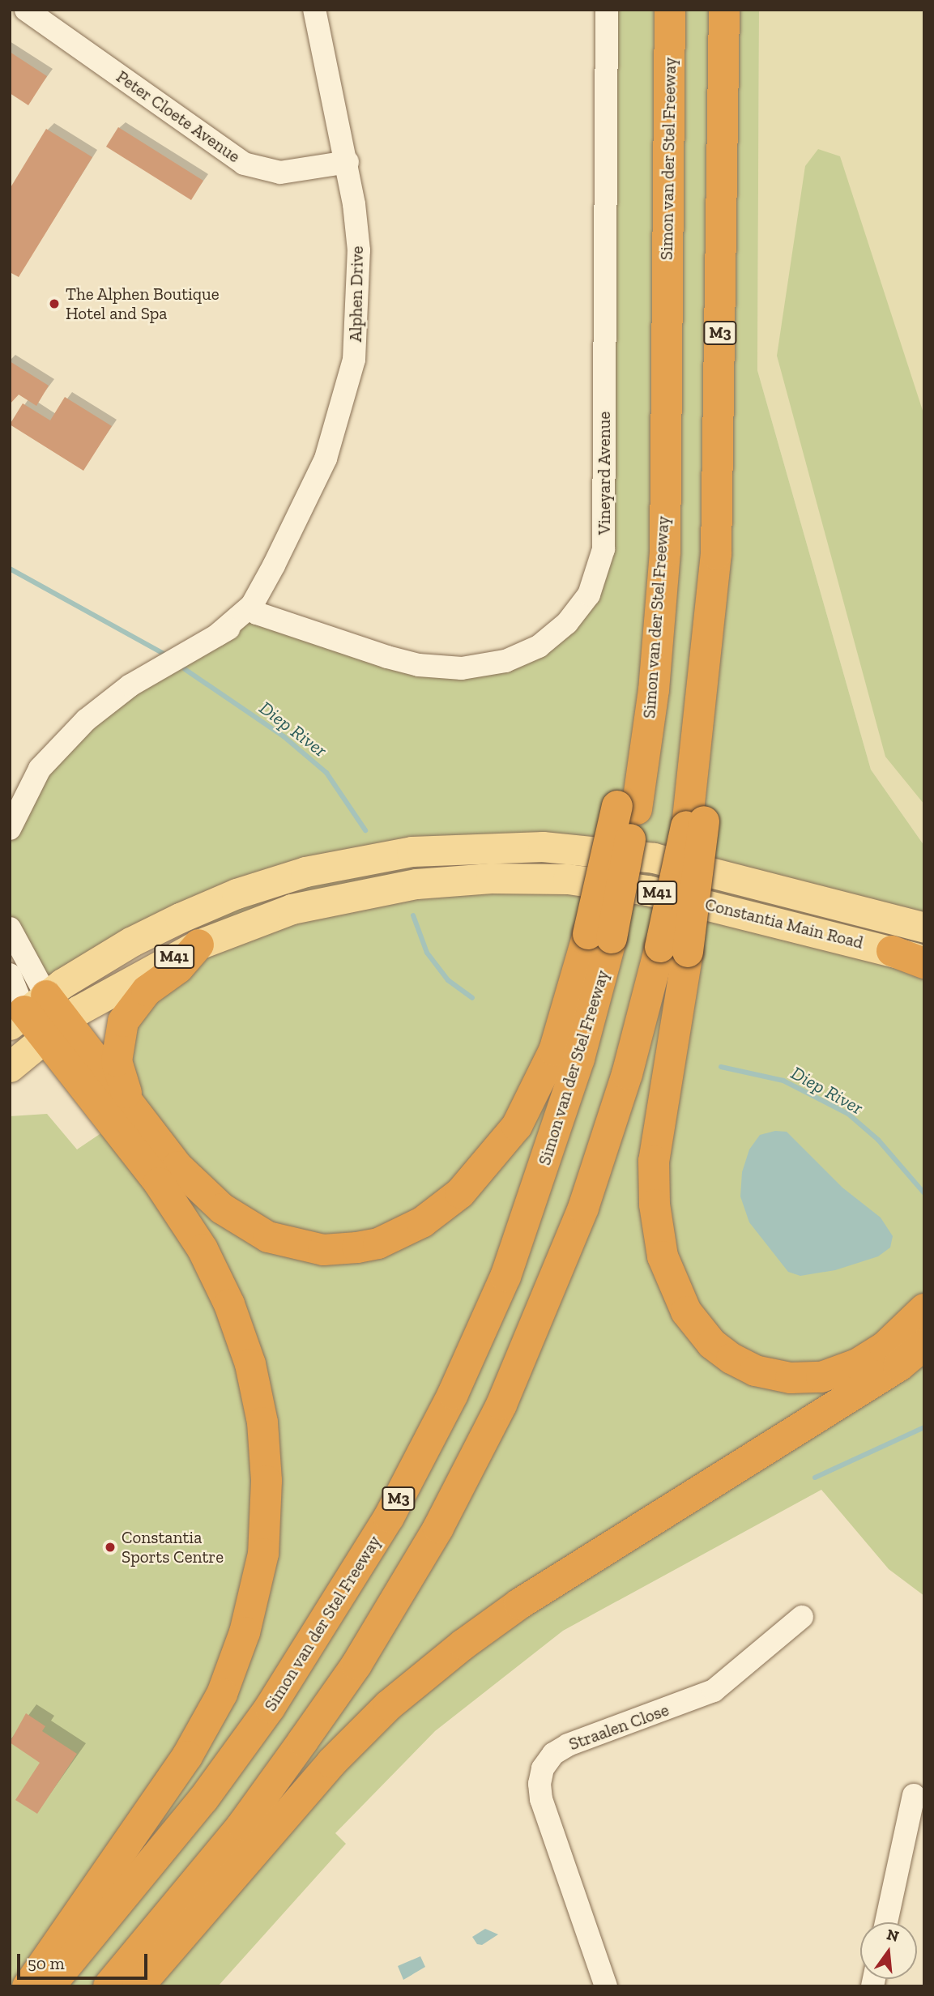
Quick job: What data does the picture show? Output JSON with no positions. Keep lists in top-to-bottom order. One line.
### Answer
{"streets":{"highway":["Simon van der Stel Freeway","M3"],"main road":["M41","Constantia Main Road"],"street":["Peter Cloete Avenue","Alphen Drive","Vineyard Avenue","Straalen Close"]},"crossings":[["Peter Cloete Avenue","Alphen Drive"],["Alphen Drive","Vineyard Avenue"]],"water":["Diep River"],"places":["The Alphen Boutique Hotel and Spa","Constantia Sports Centre"],"scale_bar":"50 m","north":"top"}
